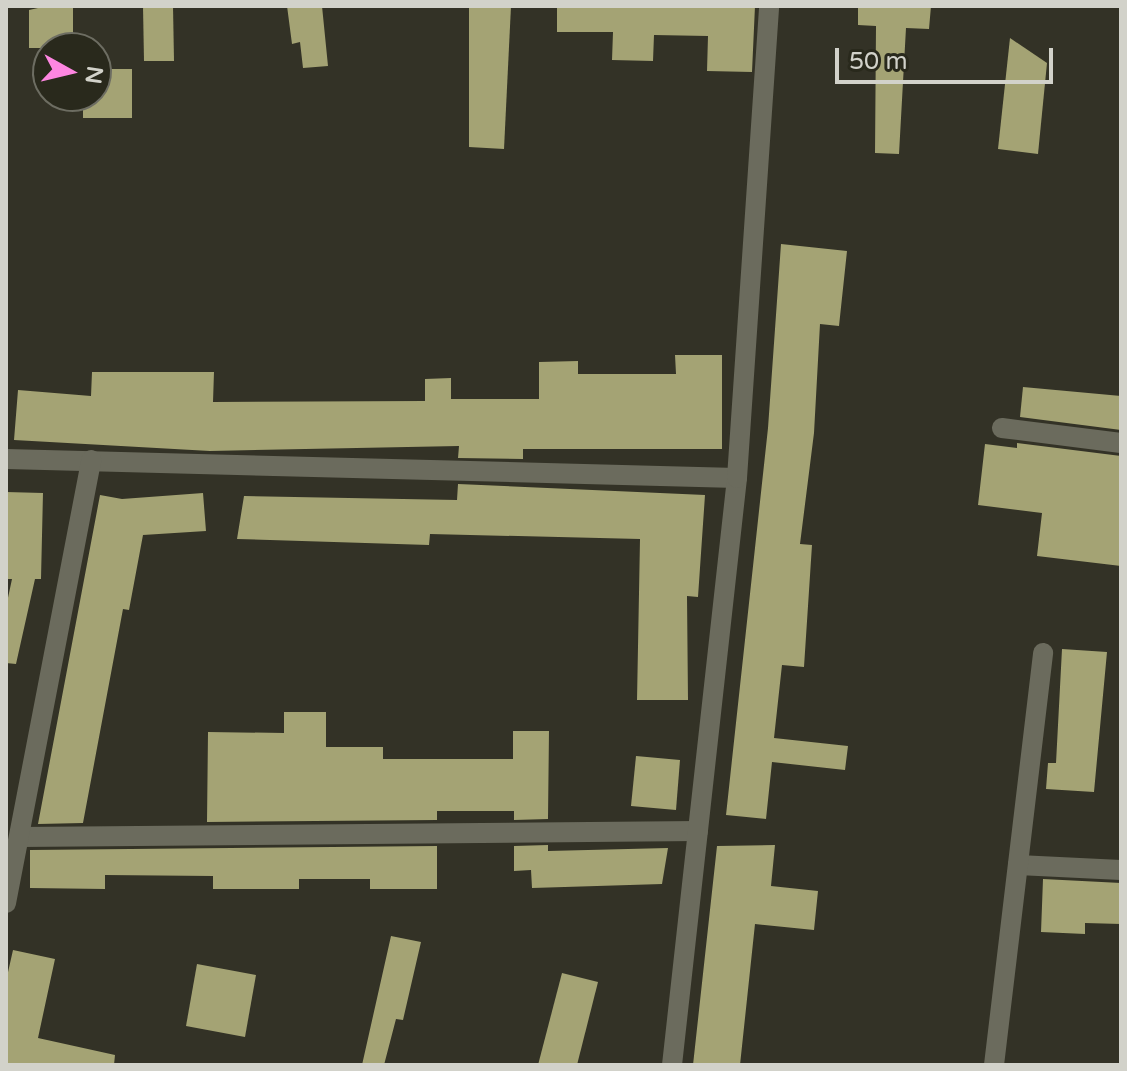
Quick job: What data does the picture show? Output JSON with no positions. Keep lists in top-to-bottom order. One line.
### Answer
{"scale_bar":"50 m","north":"right"}
